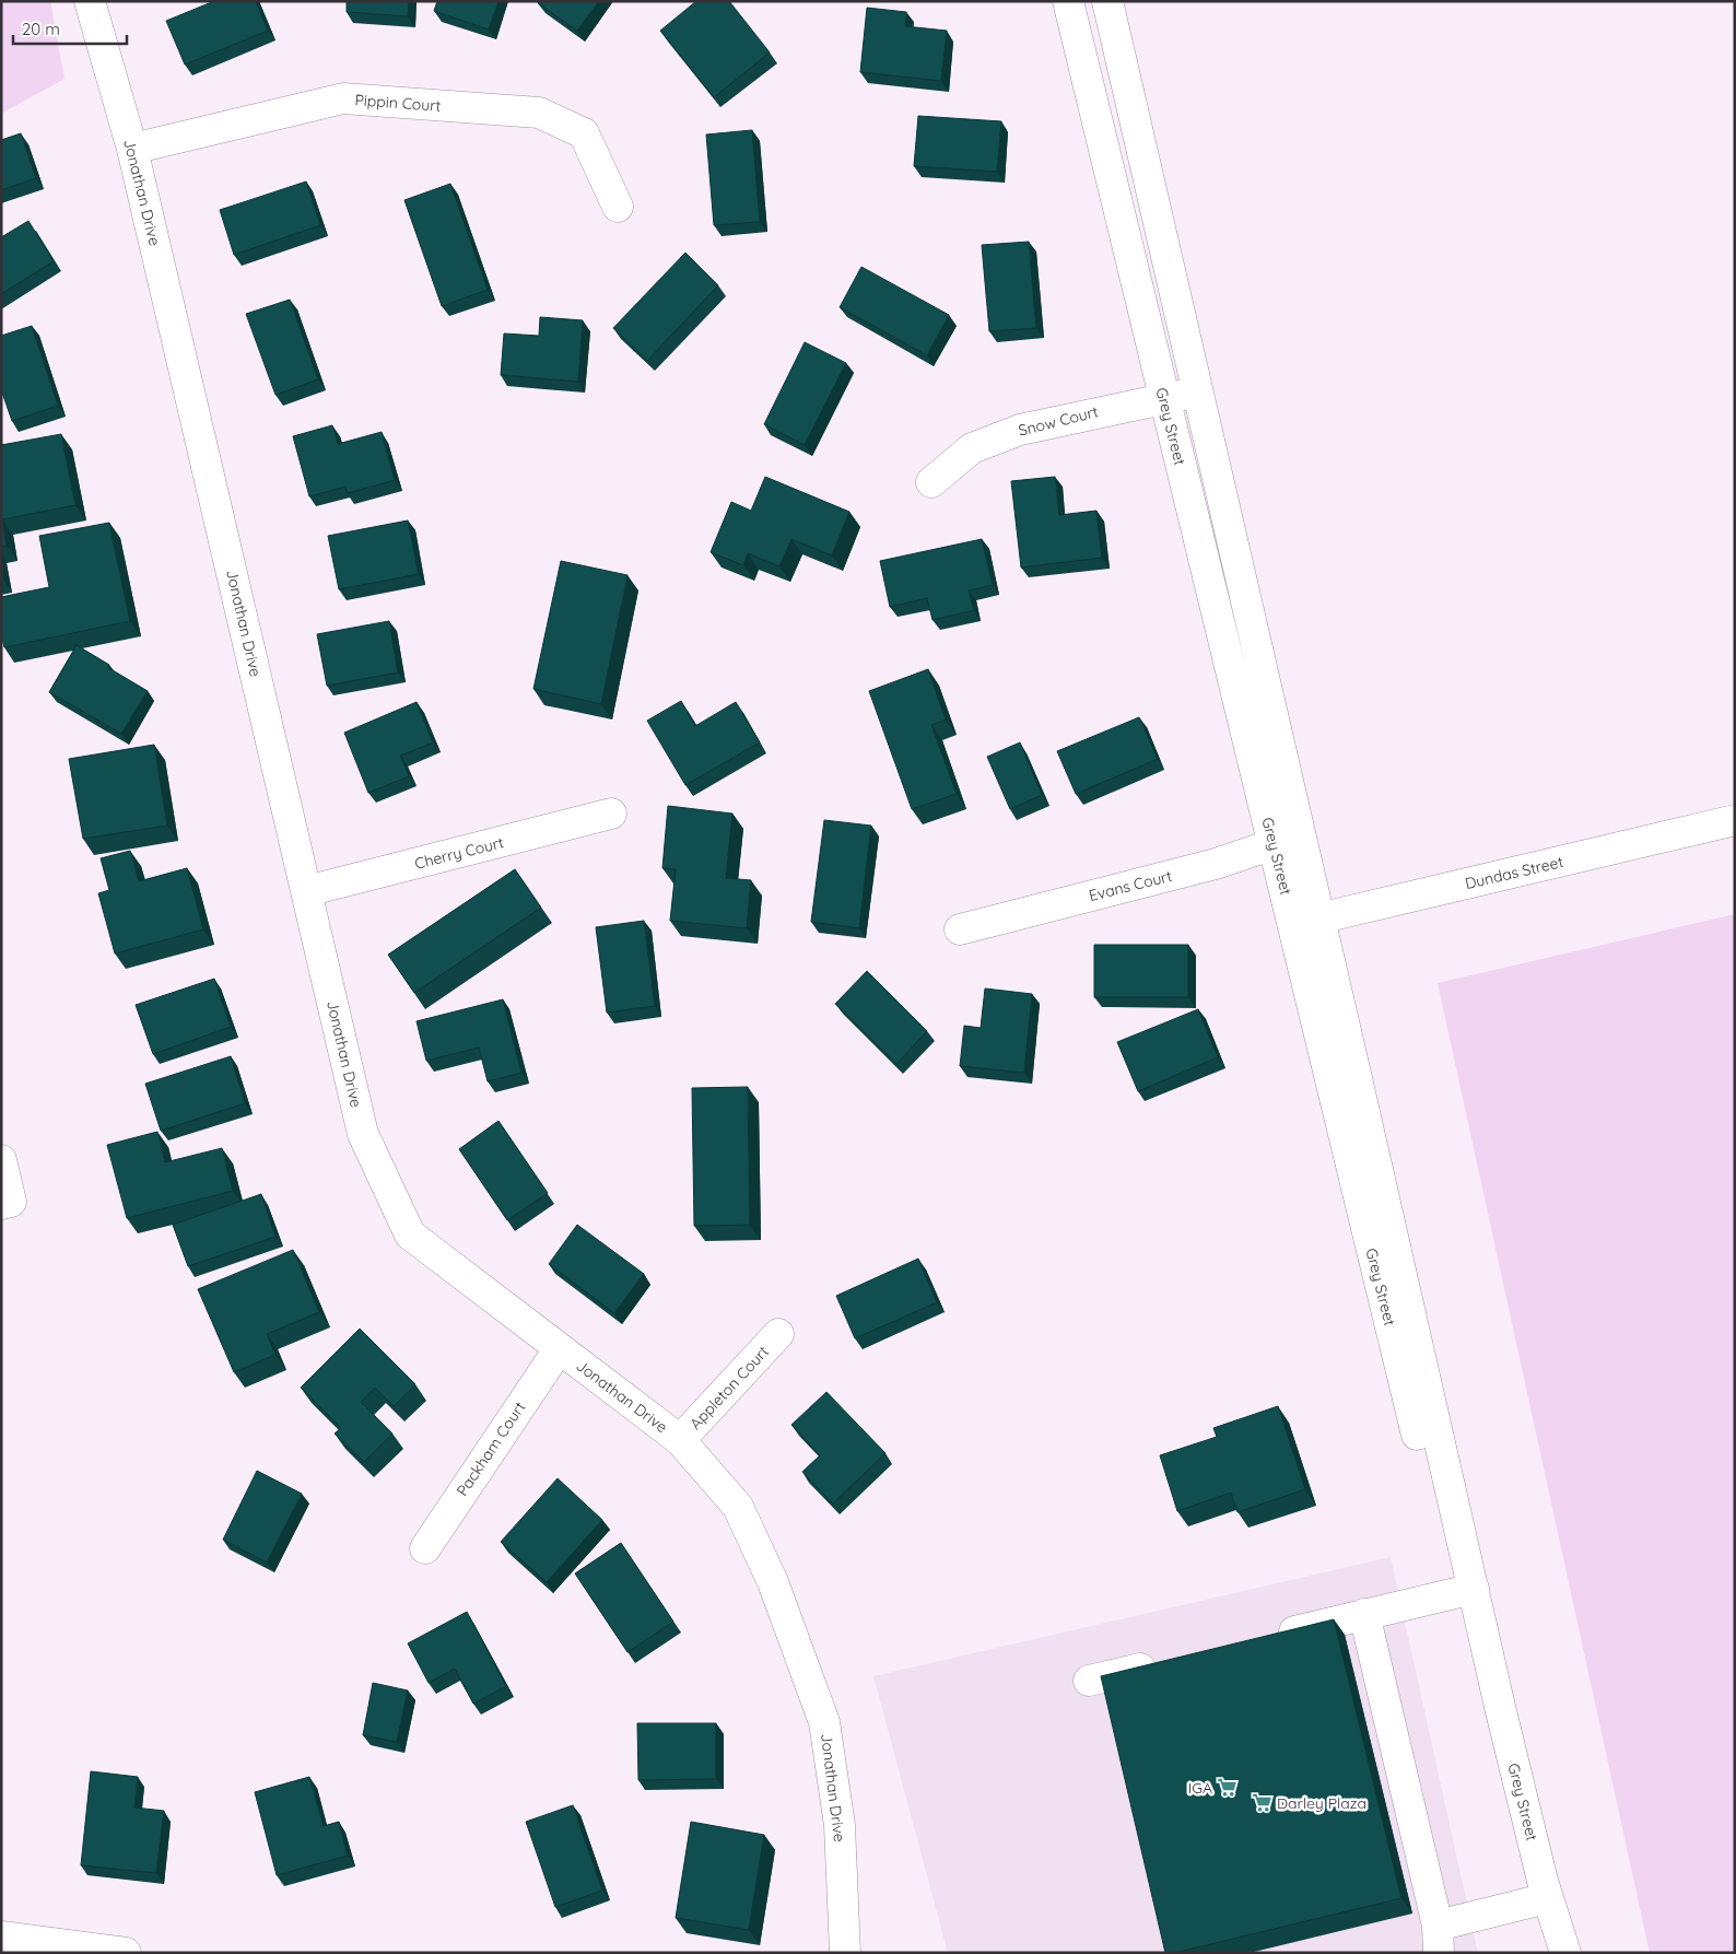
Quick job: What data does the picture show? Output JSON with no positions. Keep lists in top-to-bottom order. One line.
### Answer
{"streets":{"street":["Pippin Court","Jonathan Drive","Snow Court","Grey Street","Cherry Court","Dundas Street","Evans Court","Appleton Court","Packham Court"]},"crossings":[["Pippin Court","Jonathan Drive"],["Jonathan Drive","Cherry Court"],["Jonathan Drive","Appleton Court"],["Jonathan Drive","Packham Court"],["Snow Court","Grey Street"],["Grey Street","Dundas Street"],["Grey Street","Evans Court"]],"places":{"supermarket":["IGA","Darley Plaza"]},"scale_bar":"20 m"}
